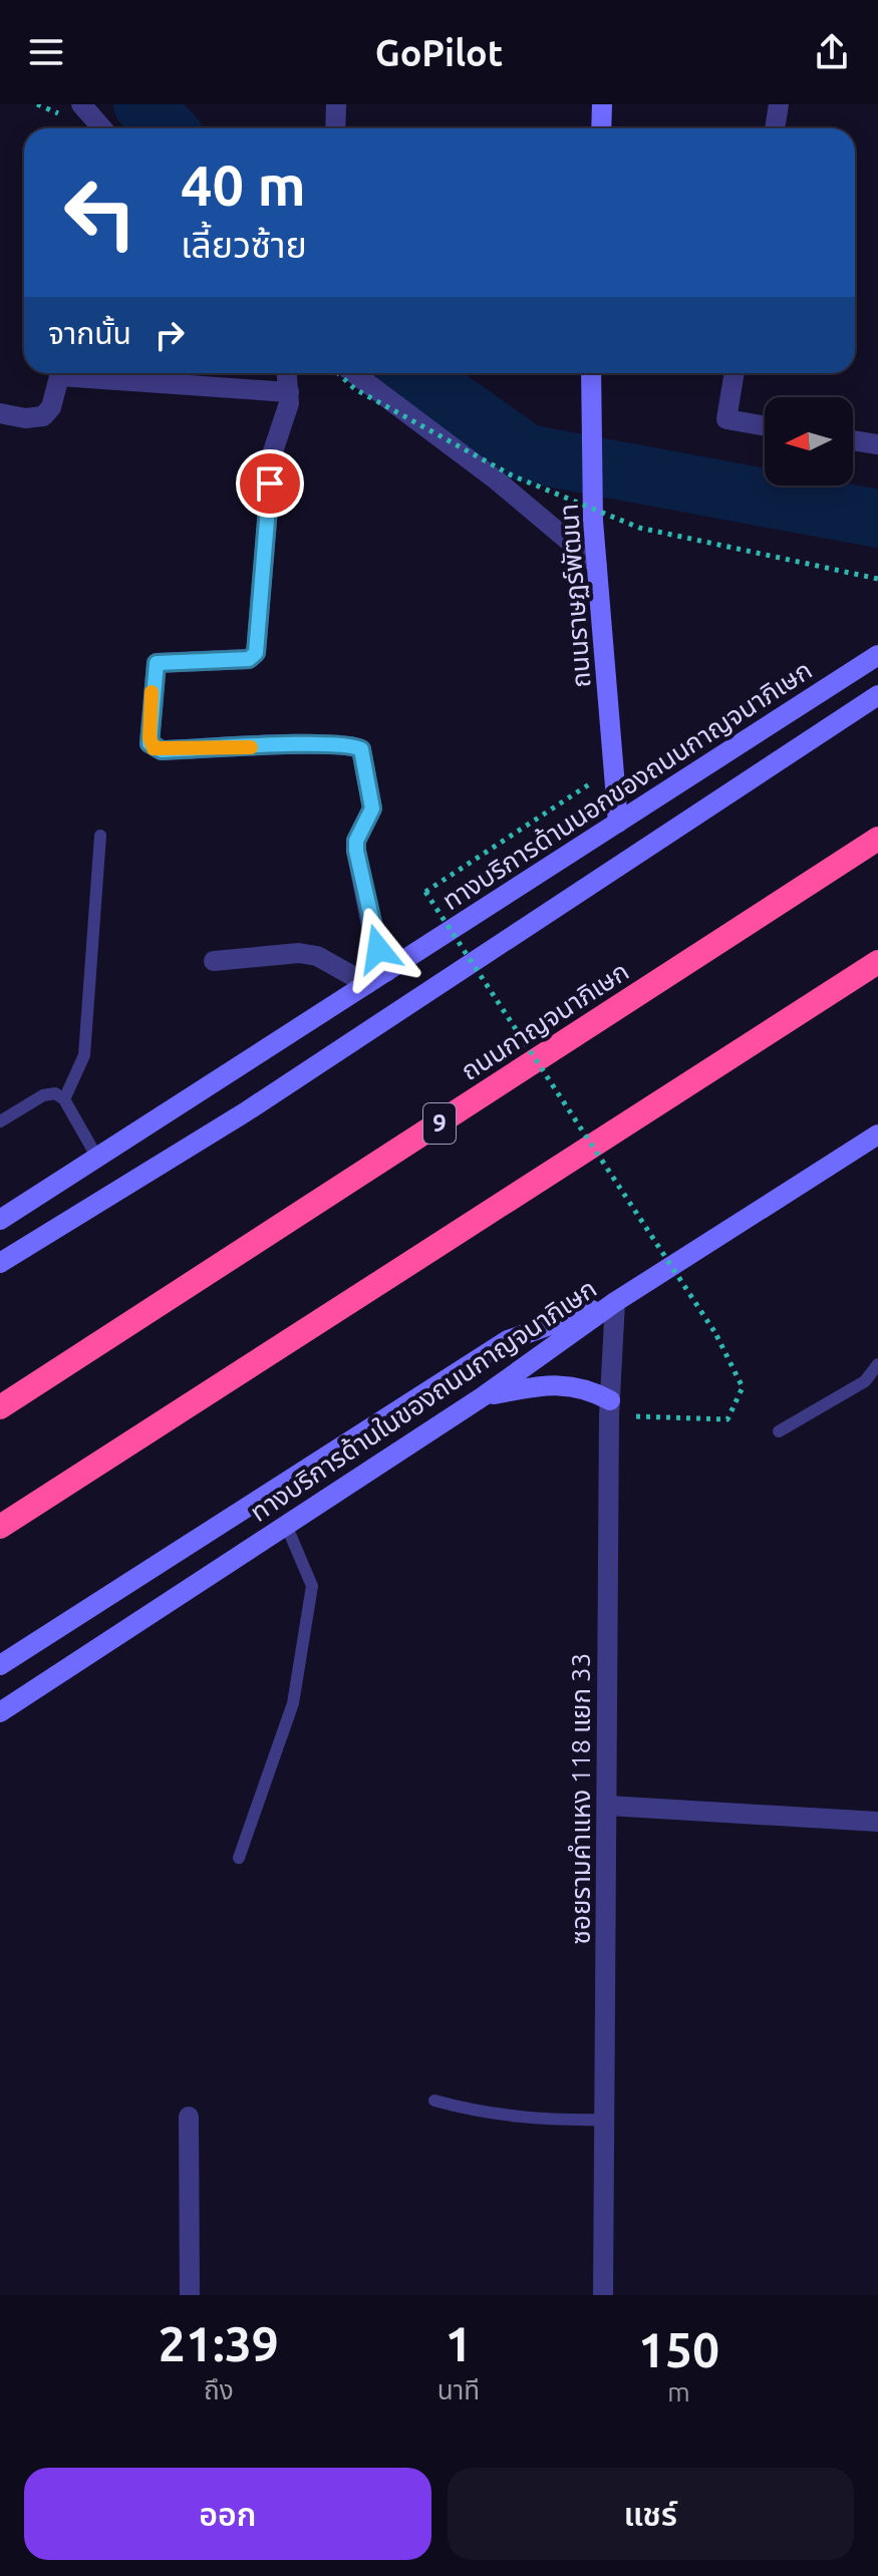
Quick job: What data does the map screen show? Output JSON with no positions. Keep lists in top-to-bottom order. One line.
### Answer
{"streets":{"highway":["ถนนกาญจนาภิเษก","9"],"main road":["ถนนราษฏร์พัฒนา","ทางบริการด้านนอกของถนนกาญจนาภิเษก","ทางบริการด้านในของถนนกาญจนาภิเษก"],"street":["ซอยรามคำแหง 118 แยก 33"]},"crossings":[["ถนนราษฏร์พัฒนา","ทางบริการด้านนอกของถนนกาญจนาภิเษก"],["ทางบริการด้านในของถนนกาญจนาภิเษก","ซอยรามคำแหง 118 แยก 33"]],"north":"left","page":{"header":"GoPilot","turn":["40 m","เลี้ยวซ้าย"],"then":"จากนั้น","eta":["21:39","ถึง","1","นาที","150","m"],"buttons":["ออก","แชร์"]}}
